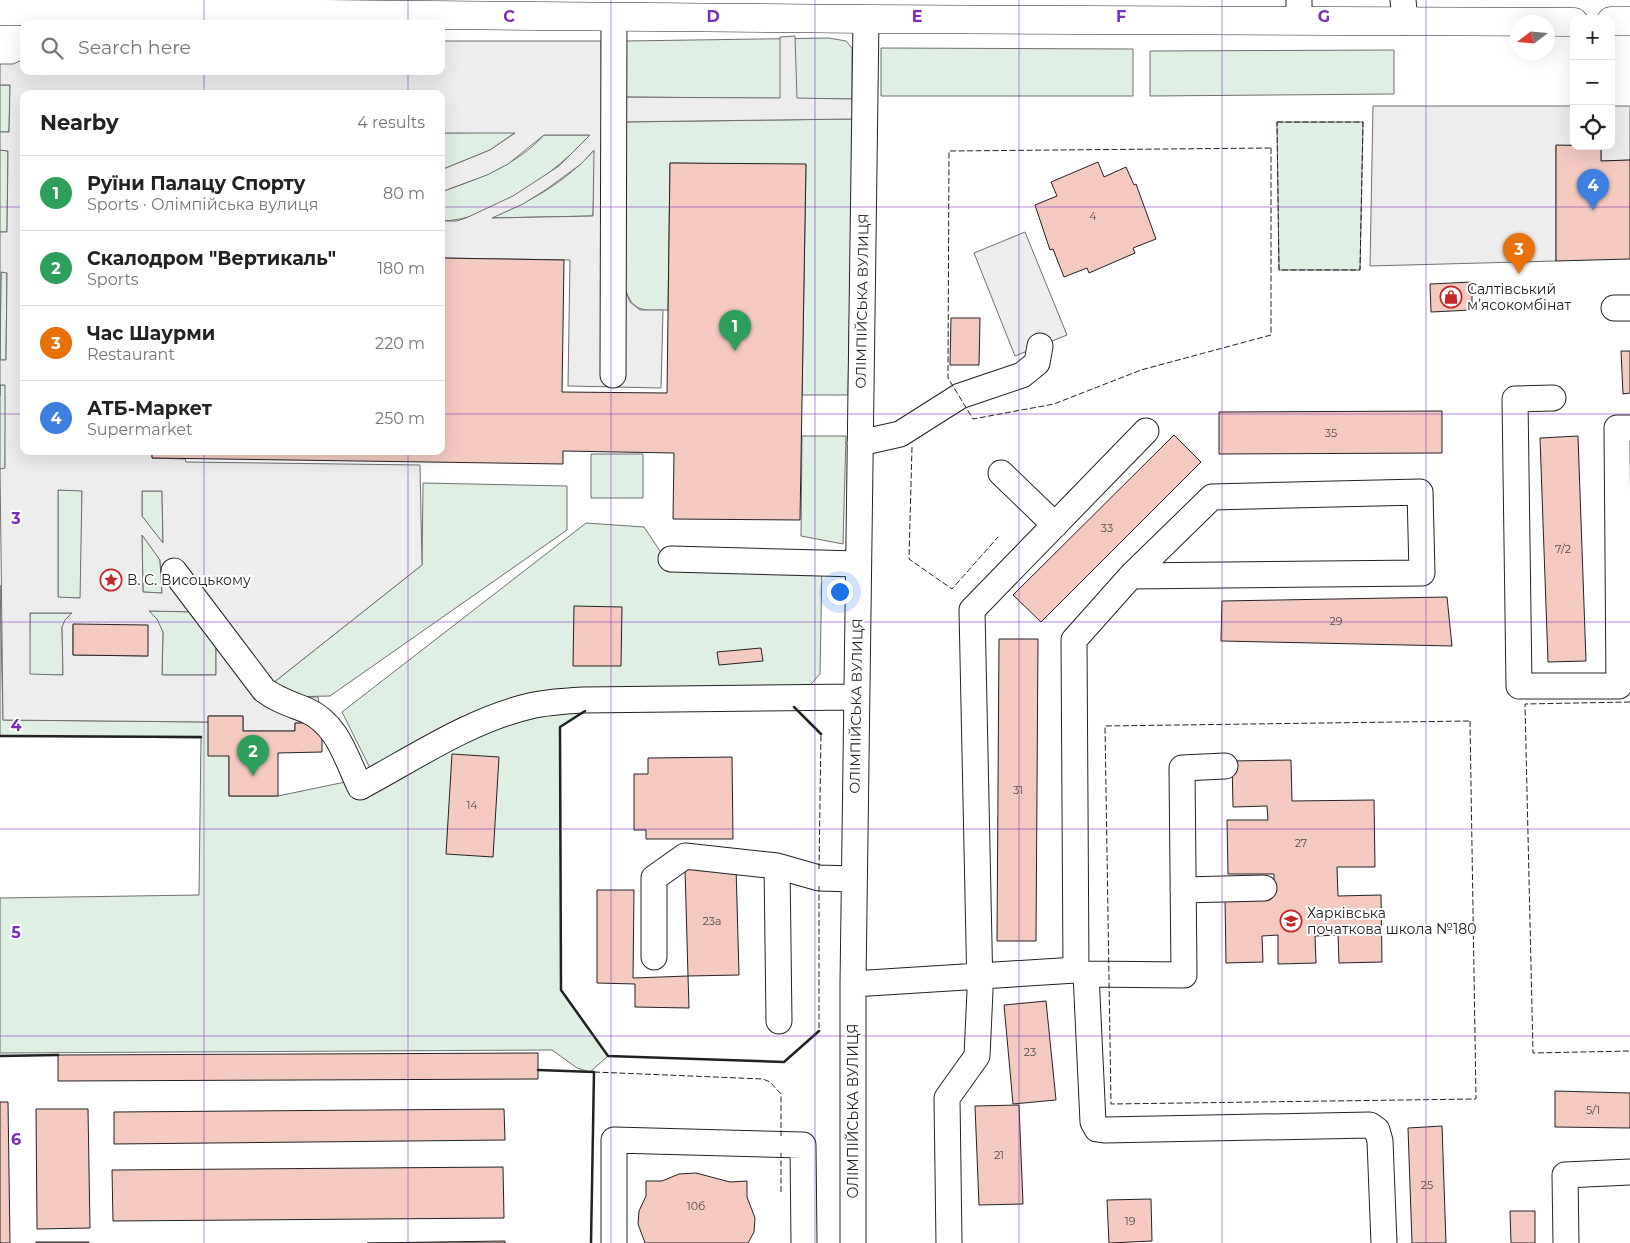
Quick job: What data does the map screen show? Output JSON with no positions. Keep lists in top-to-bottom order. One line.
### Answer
{"streets":{"street":["ОЛІМПІЙСЬКА ВУЛИЦЯ"]},"places":{"shop":["Салтівський мʼясокомбінат"],"place":["В. С. Висоцькому"],"school or university":["Харківська початкова школа №180"]},"house_numbers":["4","35","33","7/2","29","31","14","27","23а","23","5/1","21","25","10б","19"],"north":"left","page":{"map_buttons":["+","−"],"search":"Search here","heading":["Nearby","4 results"],"list":[{"mark":"1","name":"Руїни Палацу Спорту","note":"Sports · Олімпійська вулиця","value":"80 m"},{"mark":"2","name":"Скалодром \"Вертикаль\"","note":"Sports","value":"180 m"},{"mark":"3","name":"Час Шаурми","note":"Restaurant","value":"220 m"},{"mark":"4","name":"АТБ-Маркет","note":"Supermarket","value":"250 m"}],"pins":["4","3","1","2"]},"grid":{"columns":["C","D","E","F","G"],"rows":["3","4","5","6"]}}
